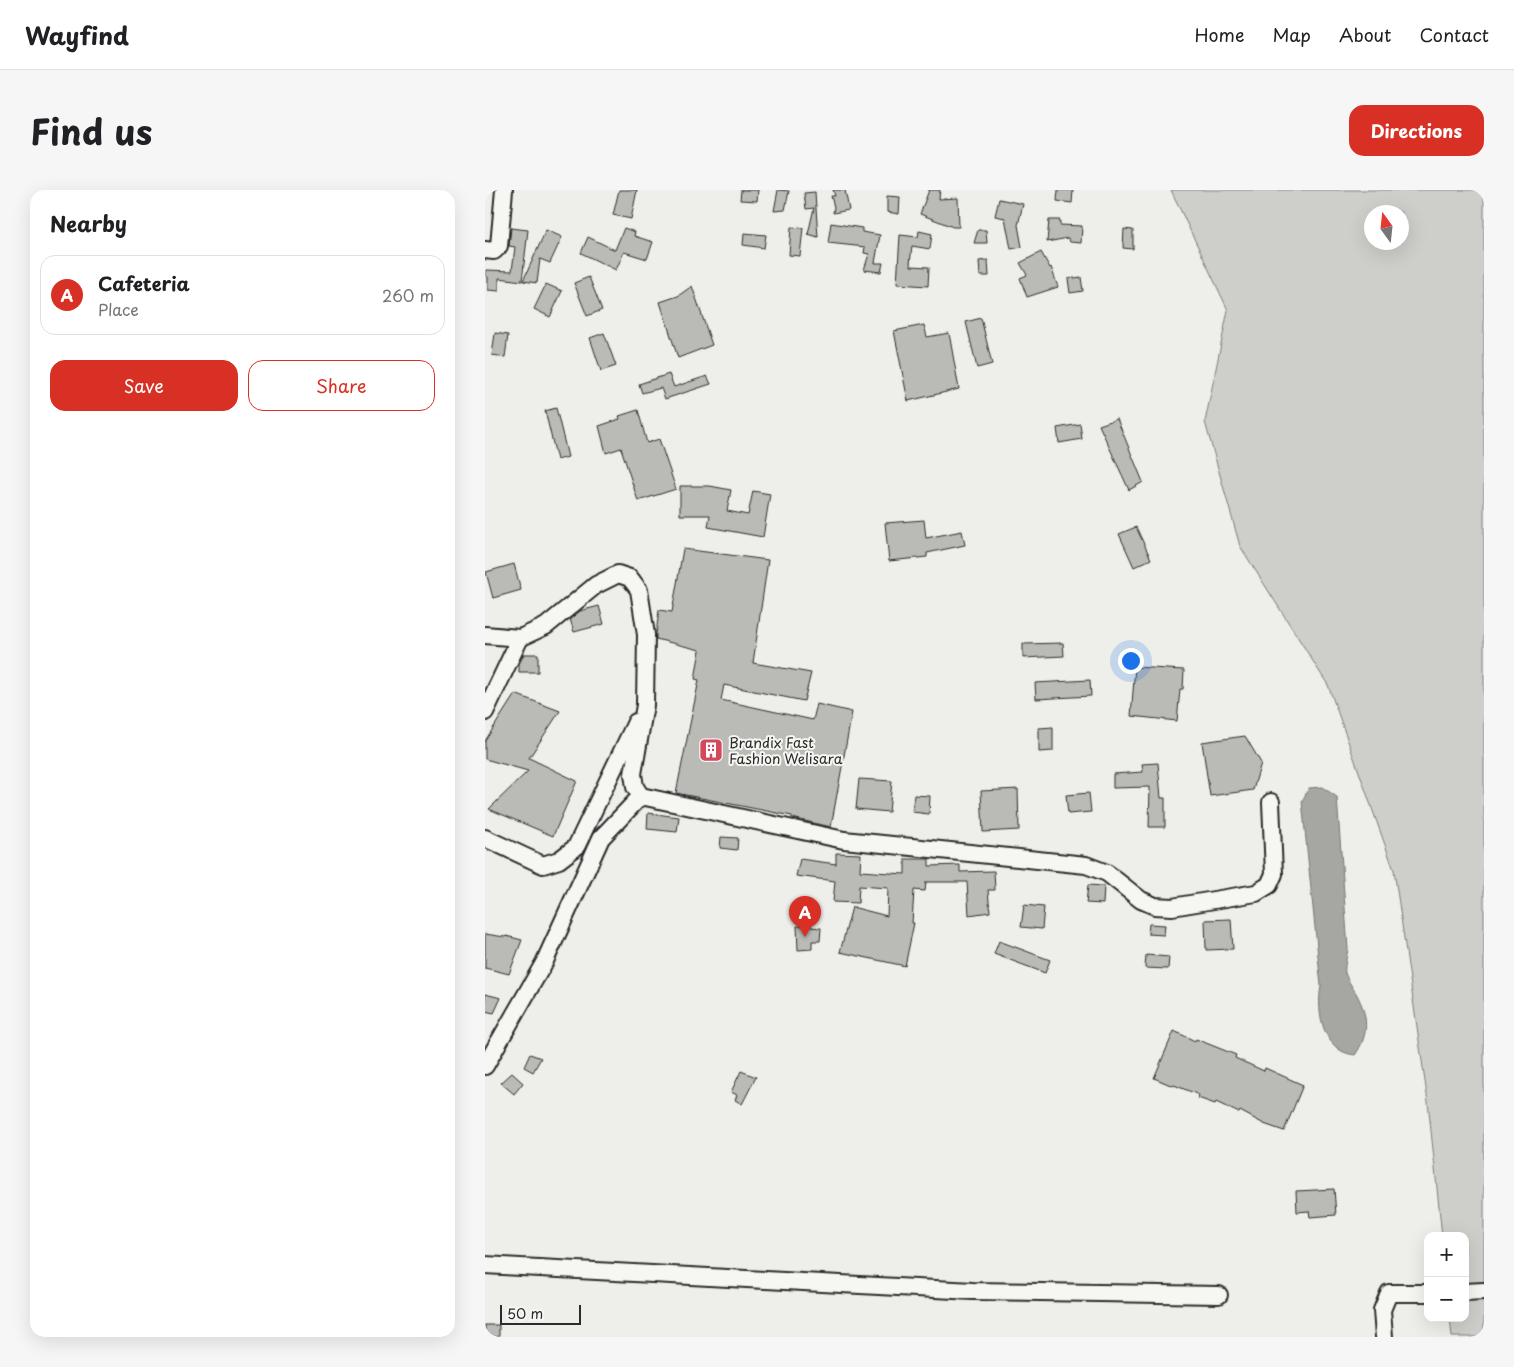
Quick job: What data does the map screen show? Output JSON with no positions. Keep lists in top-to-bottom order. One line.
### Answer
{"places":{"building":["Brandix Fast Fashion Welisara"]},"scale_bar":"50 m","north":"top","page":{"header":"Wayfind","nav":["Home","Map","About","Contact"],"title":"Find us","buttons":["Directions",["Save","Share"]],"heading":"Nearby","list":[{"mark":"A","name":"Cafeteria","note":"Place","value":"260 m"}],"pins":"A","map_buttons":["+","−"],"scale":"50 m"}}
